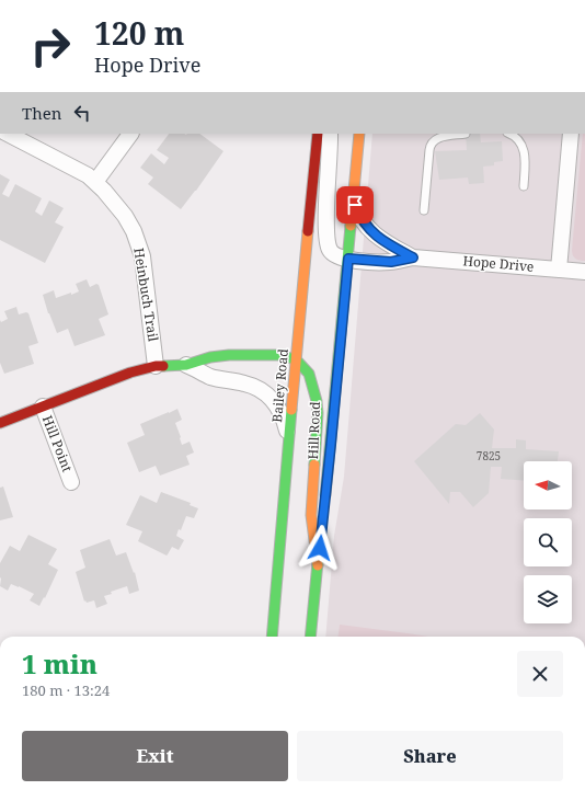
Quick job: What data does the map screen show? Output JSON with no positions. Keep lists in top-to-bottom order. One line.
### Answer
{"streets":{"main road":["Bailey Road","Hill Road"],"street":["Hope Drive","Heinbuch Trail","Hill Point"]},"crossings":[["Bailey Road","Hill Road"]],"house_numbers":["7825"],"north":"left","page":{"turn":["120 m","Hope Drive"],"then":"Then","heading":["1 min","180 m · 13:24"],"buttons":["Exit","Share"]}}
